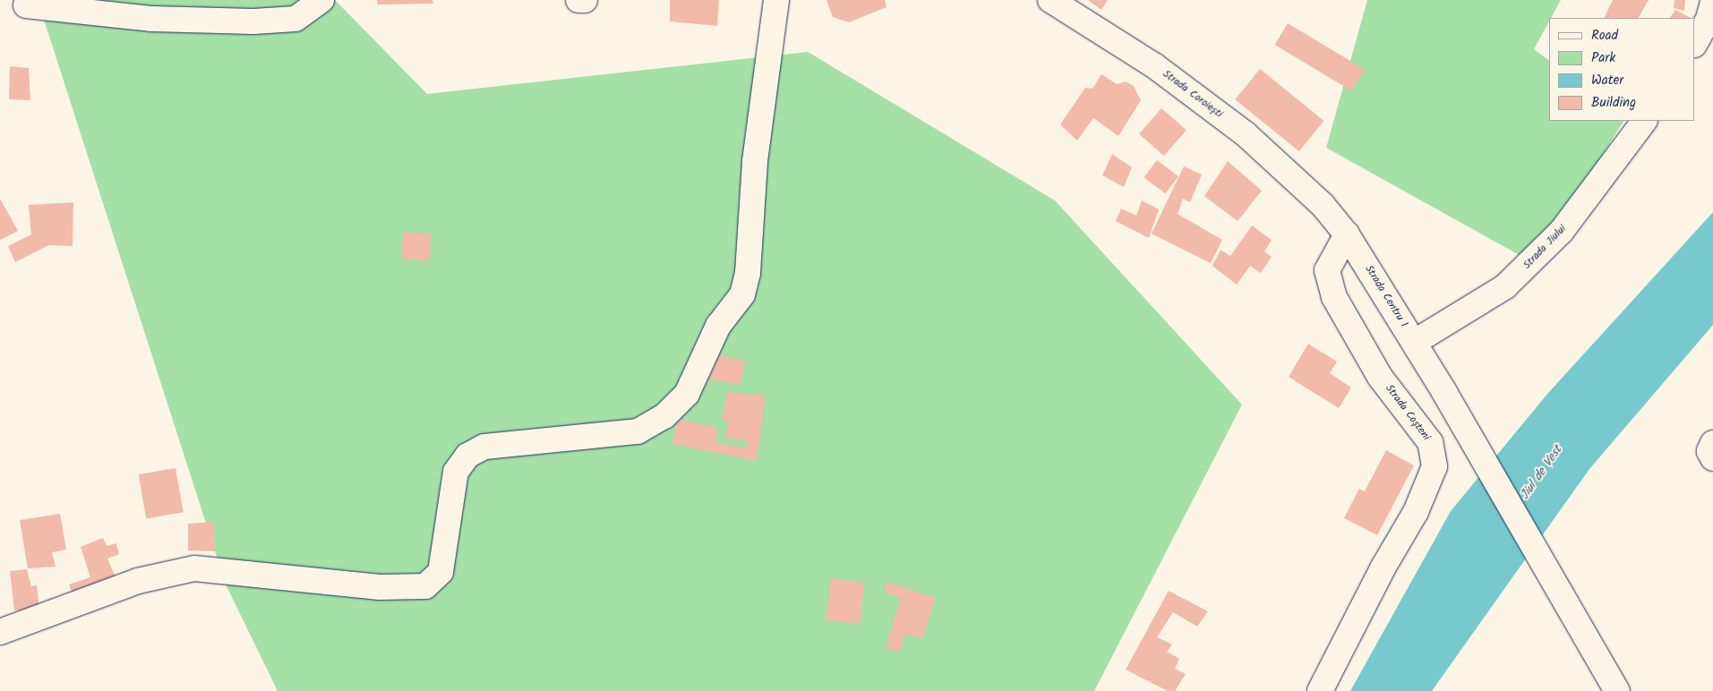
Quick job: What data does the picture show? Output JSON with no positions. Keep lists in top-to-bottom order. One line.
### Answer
{"streets":{"street":["Strada Coroiești","Strada Jiului","Strada Centru 1","Strada Coșteni"]},"crossings":[["Strada Coroiești","Strada Centru 1"],["Strada Jiului","Strada Centru 1"],["Strada Centru 1","Strada Coșteni"]],"water":["Jiul de Vest"],"legend":["Road","Park","Water","Building"]}
